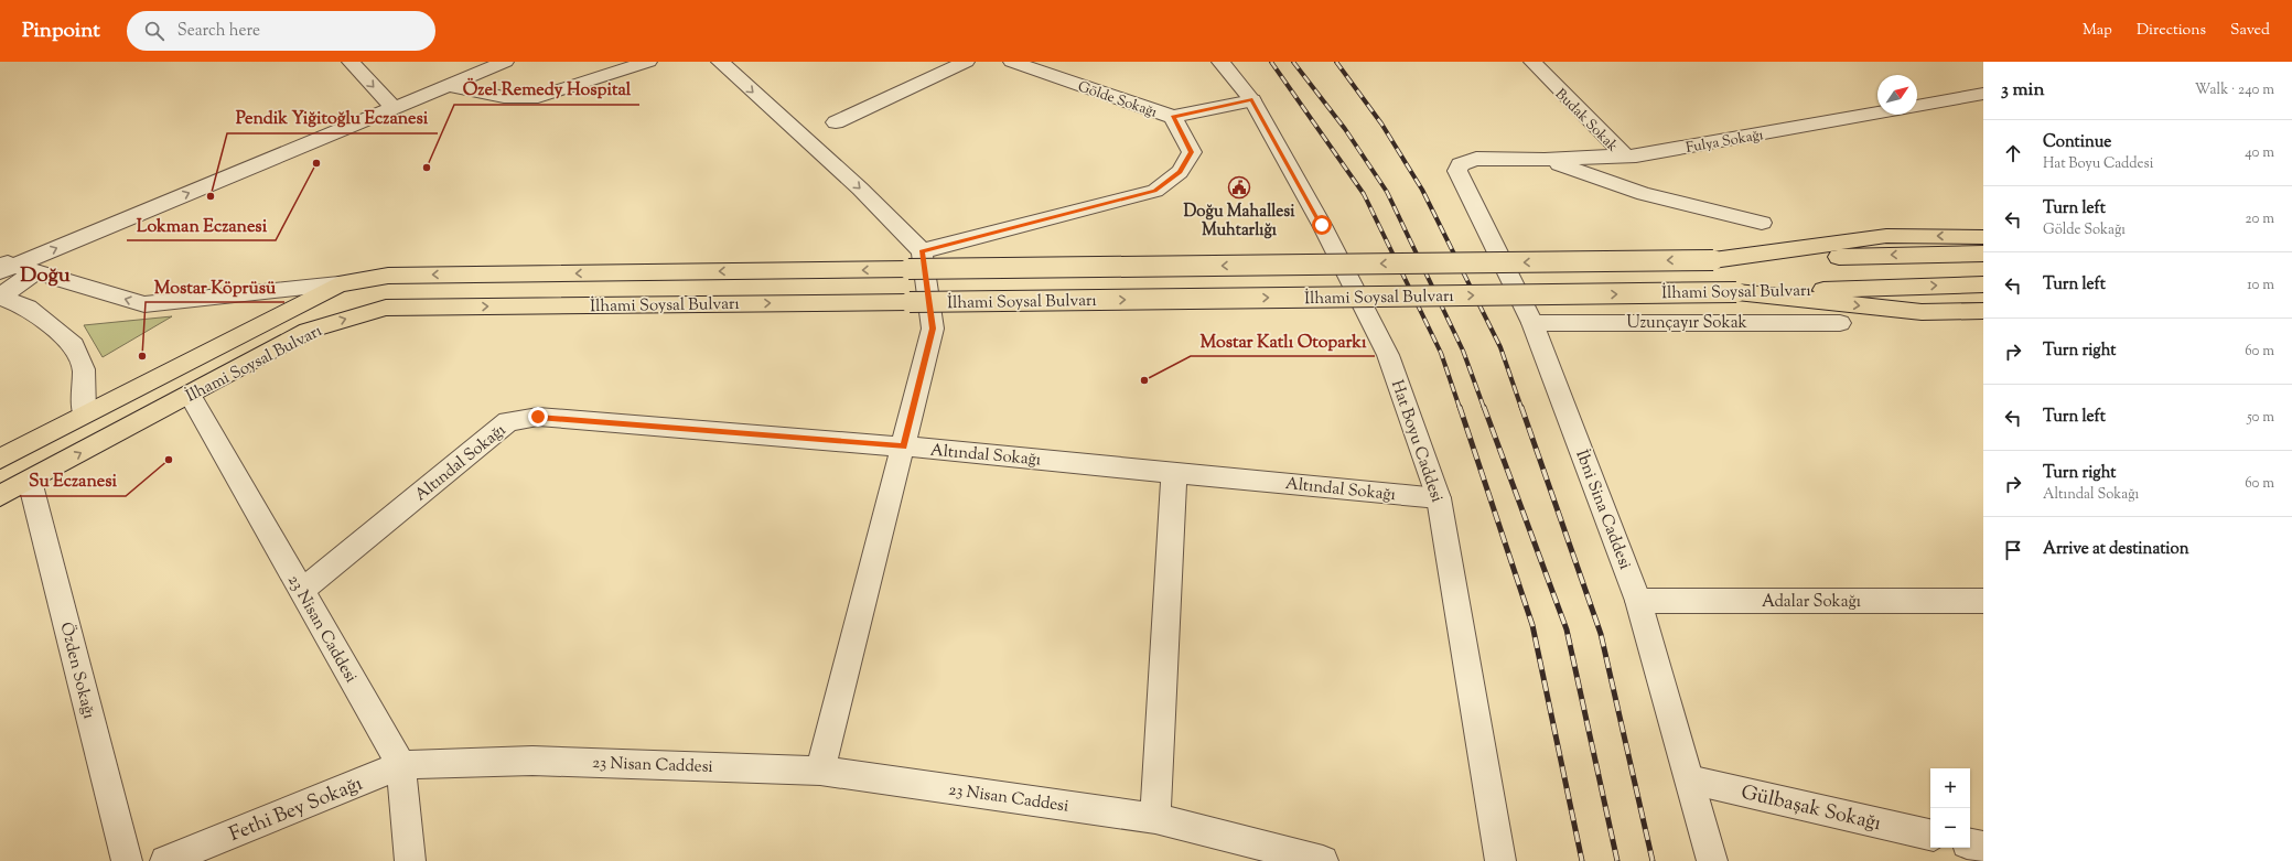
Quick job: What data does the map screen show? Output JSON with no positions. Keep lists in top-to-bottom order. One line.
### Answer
{"streets":{"main road":["İlhami Soysal Bulvarı"],"street":["Gölde Sokağı","Budak Sokak","Fulya Sokağı","Uzunçayır Sokak","Hat Boyu Caddesi","Altındal Sokağı","İbni Sina Caddesi","Adalar Sokağı","23 Nisan Caddesi","Özden Sokağı","Gülbaşak Sokağı","Fethi Bey Sokağı"]},"crossings":[["Gölde Sokağı","Hat Boyu Caddesi"],["Budak Sokak","Fulya Sokağı"],["Fulya Sokağı","İbni Sina Caddesi"],["İlhami Soysal Bulvarı","23 Nisan Caddesi"],["İlhami Soysal Bulvarı","Özden Sokağı"],["Uzunçayır Sokak","İbni Sina Caddesi"],["Hat Boyu Caddesi","Altındal Sokağı"],["Altındal Sokağı","23 Nisan Caddesi"],["İbni Sina Caddesi","Adalar Sokağı"],["İbni Sina Caddesi","Gülbaşak Sokağı"],["23 Nisan Caddesi","Fethi Bey Sokağı"]],"districts":["Doğu"],"places":{"other":["Lokman Eczanesi","Özel Remedy Hospital","Pendik Yiğitoğlu Eczanesi","Mostar Köprüsü","Mostar Katlı Otoparkı","Su Eczanesi"],"public building":["Doğu Mahallesi Muhtarlığı"]},"north":"top right","page":{"header":"Pinpoint","search":"Search here","nav":["Map","Directions","Saved"],"heading":["3 min","Walk · 240 m"],"list":[["Continue","Hat Boyu Caddesi","40 m"],["Turn left","Gölde Sokağı","20 m"],["Turn left","10 m"],["Turn right","60 m"],["Turn left","50 m"],["Turn right","Altındal Sokağı","60 m"],"Arrive at destination"],"map_buttons":["+","−"]}}
